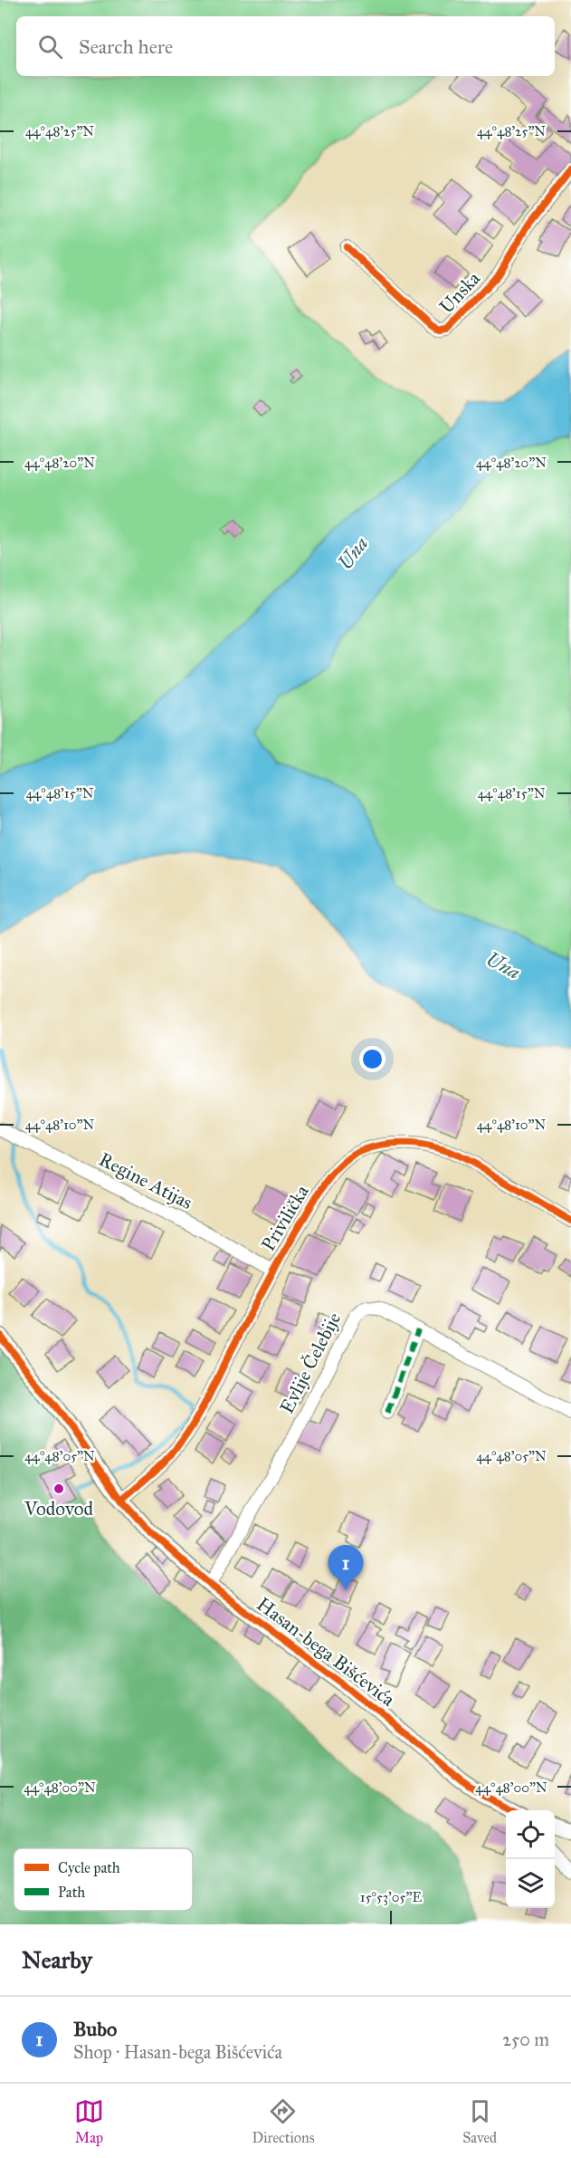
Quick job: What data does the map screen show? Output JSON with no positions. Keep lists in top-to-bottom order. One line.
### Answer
{"streets":{"street":["Unska","Regine Atijas","Privilička","Evlije Čelebije","Hasan-bega Bišćevića"]},"crossings":[["Regine Atijas","Privilička"],["Privilička","Hasan-bega Bišćevića"],["Evlije Čelebije","Hasan-bega Bišćevića"]],"water":["Una"],"places":["Vodovod"],"legend":["Cycle path","Path"],"page":{"search":"Search here","pins":"1","heading":"Nearby","list":[{"mark":"1","name":"Bubo","note":"Shop · Hasan-bega Bišćevića","value":"250 m"}],"nav":["Map","Directions","Saved"]},"coordinates":["44°48'25\"N","44°48'20\"N","44°48'15\"N","44°48'10\"N","44°48'05\"N","44°48'00\"N","15°53'05\"E"]}
